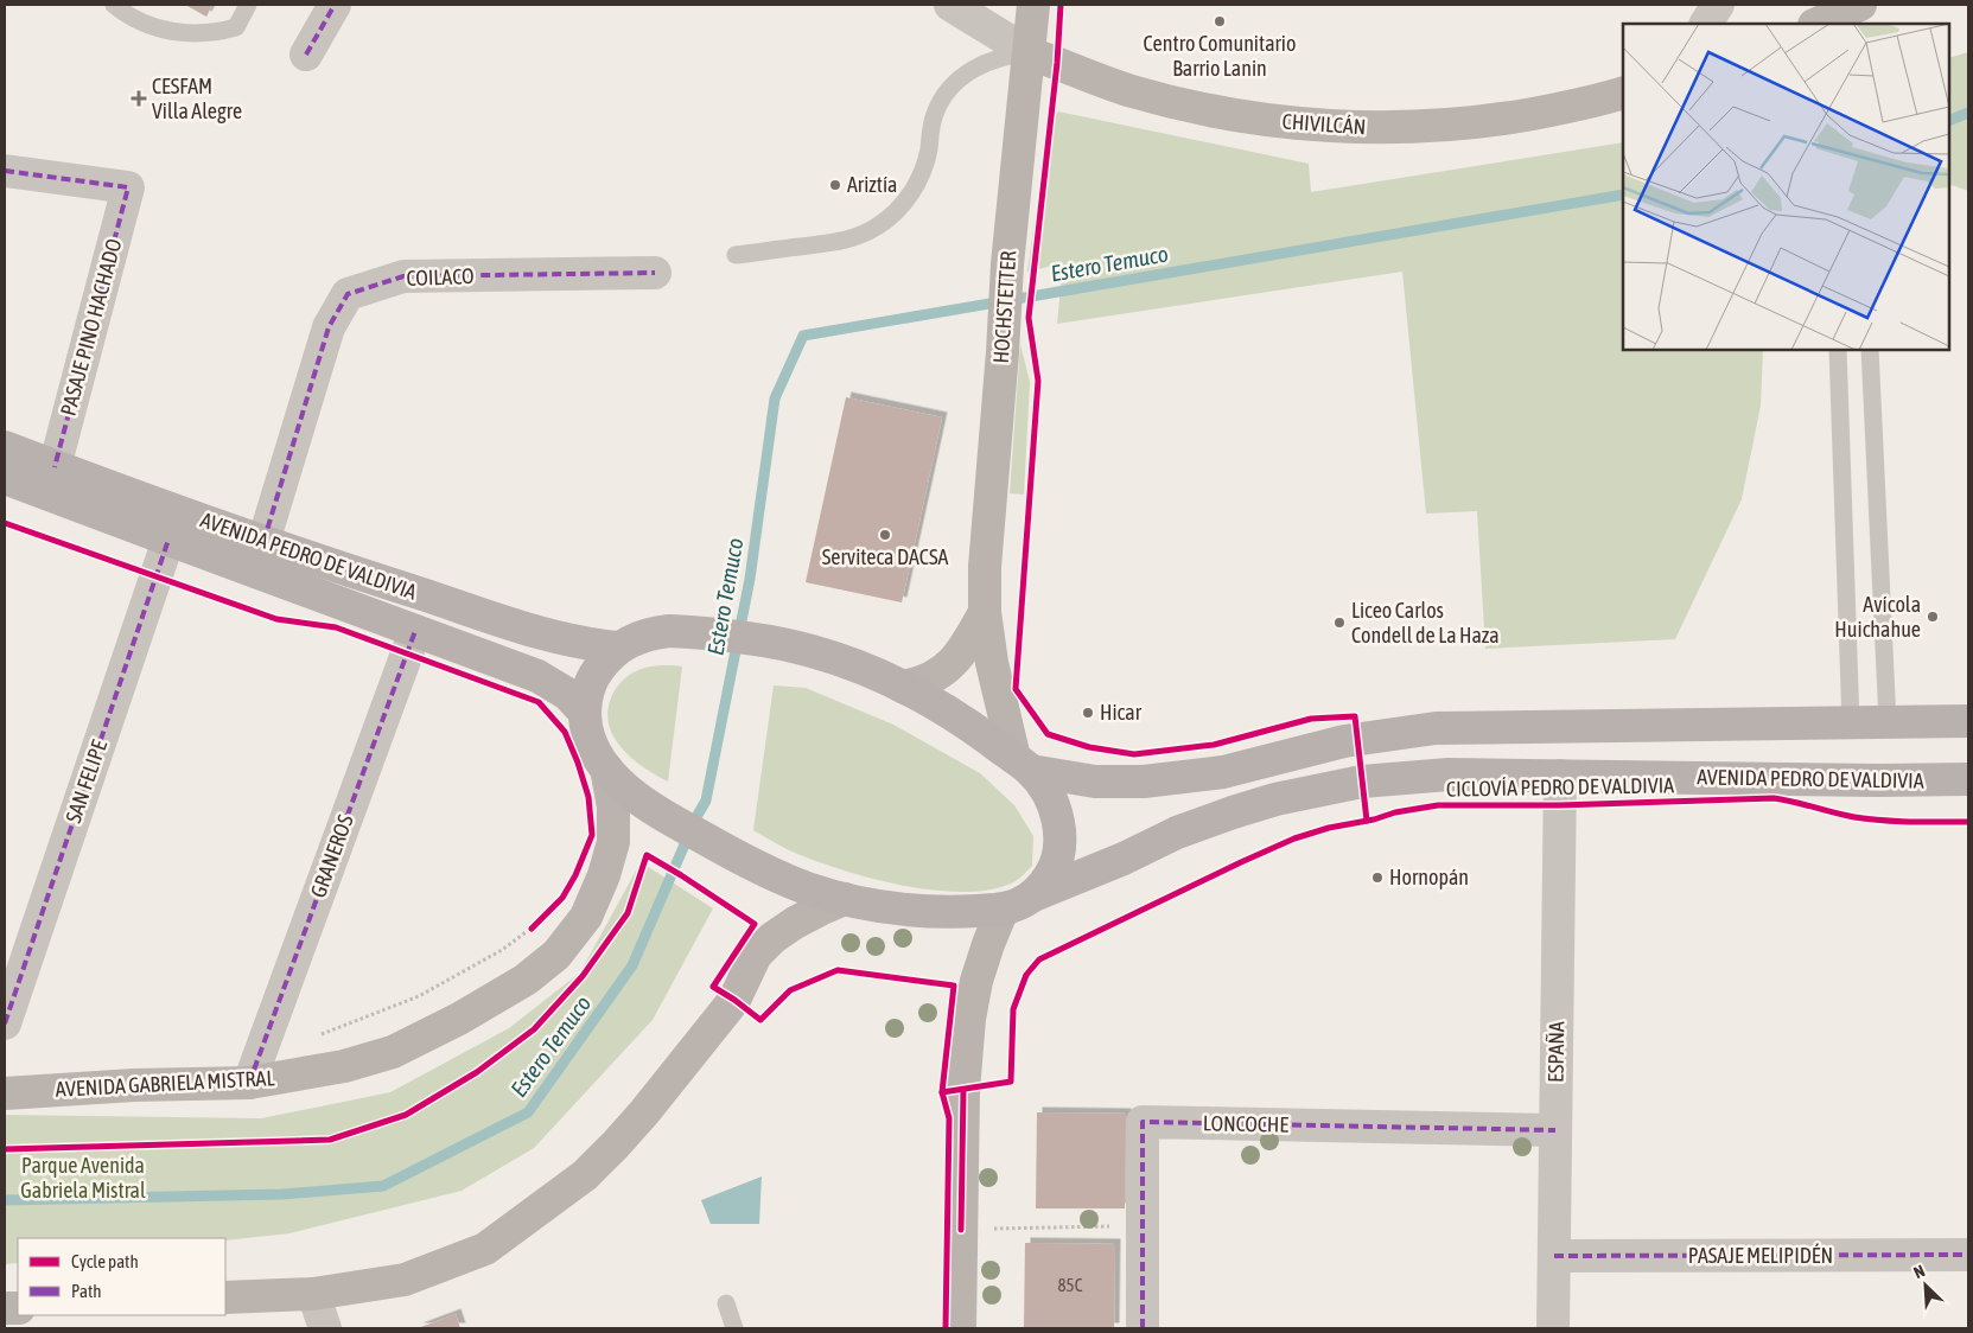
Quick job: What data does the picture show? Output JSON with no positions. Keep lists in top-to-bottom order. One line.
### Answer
{"streets":{"main road":["CHIVILCÁN","HOCHSTETTER","AVENIDA PEDRO DE VALDIVIA","AVENIDA GABRIELA MISTRAL"],"street":["COILACO","PASAJE PINO HACHADO","SAN FELIPE","GRANEROS","ESPAÑA","LONCOCHE","PASAJE MELIPIDÉN"],"cycle path":["CICLOVÍA PEDRO DE VALDIVIA"]},"crossings":[["CHIVILCÁN","HOCHSTETTER"],["COILACO","AVENIDA PEDRO DE VALDIVIA"],["HOCHSTETTER","AVENIDA PEDRO DE VALDIVIA"],["PASAJE PINO HACHADO","AVENIDA PEDRO DE VALDIVIA"],["AVENIDA PEDRO DE VALDIVIA","SAN FELIPE"],["AVENIDA PEDRO DE VALDIVIA","GRANEROS"],["AVENIDA PEDRO DE VALDIVIA","ESPAÑA"],["AVENIDA PEDRO DE VALDIVIA","AVENIDA GABRIELA MISTRAL"],["GRANEROS","AVENIDA GABRIELA MISTRAL"],["ESPAÑA","LONCOCHE"],["ESPAÑA","PASAJE MELIPIDÉN"]],"water":["Estero Temuco"],"parks":["Parque Avenida Gabriela Mistral"],"places":{"other":["Centro Comunitario Barrio Lanin","Ariztía","Serviteca DACSA","Avícola Huichahue","Liceo Carlos Condell de La Haza","Hicar","Hornopán"],"health":["CESFAM Villa Alegre"]},"house_numbers":["85C"],"legend":["Cycle path","Path"],"north":"top left"}
